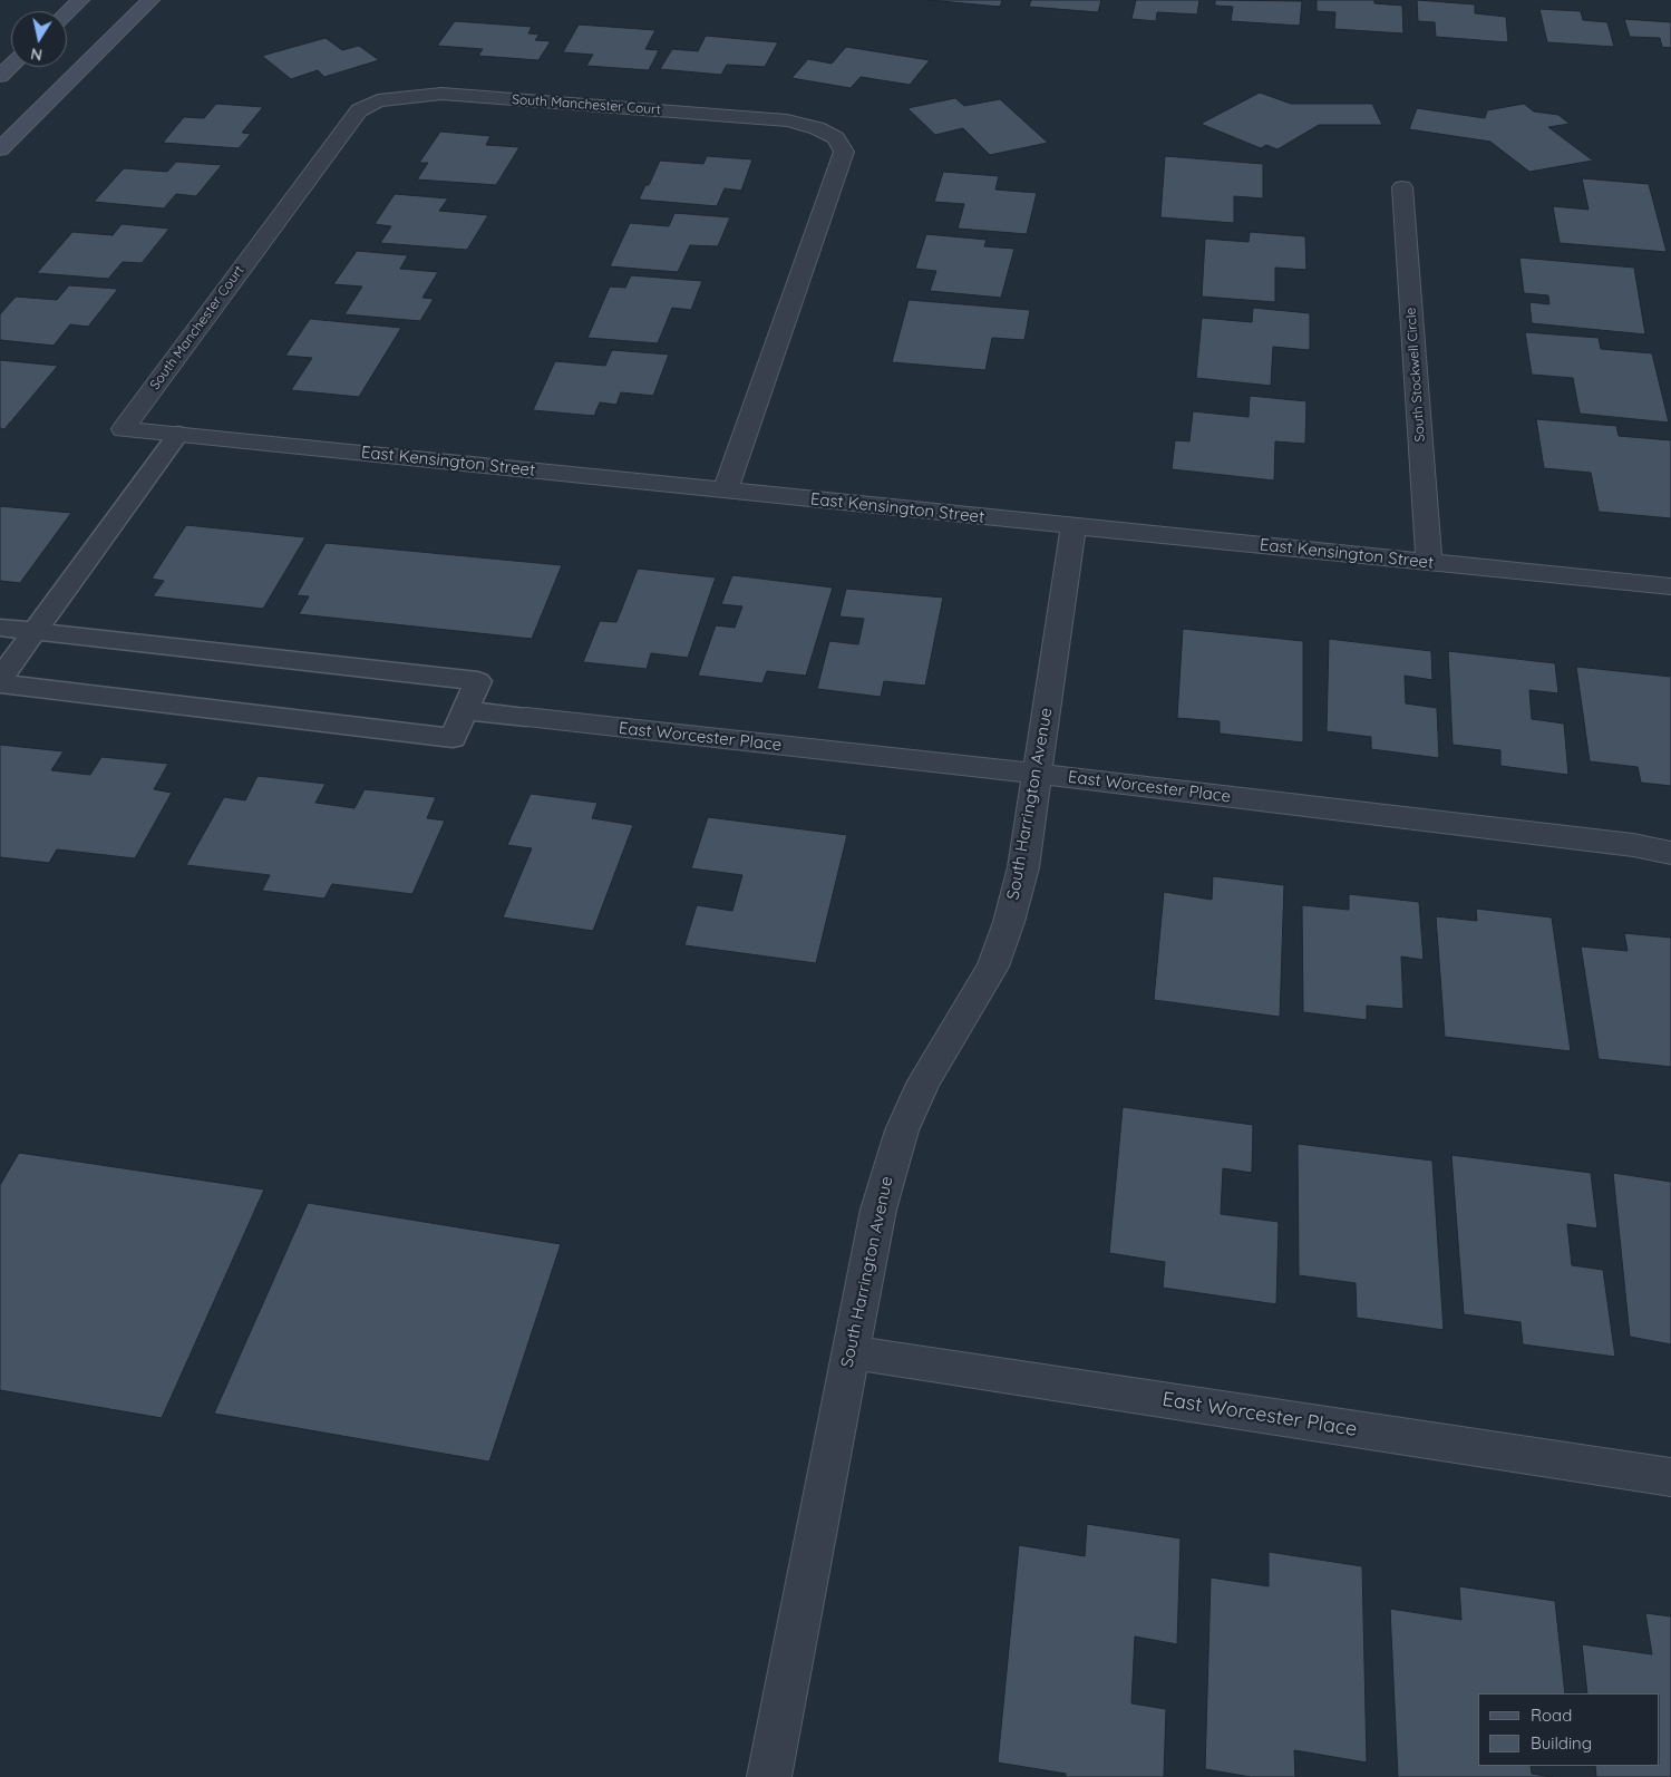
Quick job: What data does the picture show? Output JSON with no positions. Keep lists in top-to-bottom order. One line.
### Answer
{"streets":{"street":["South Manchester Court","South Stockwell Circle","East Kensington Street","East Worcester Place","South Harrington Avenue"]},"crossings":[["South Manchester Court","East Kensington Street"],["South Stockwell Circle","East Kensington Street"],["East Kensington Street","South Harrington Avenue"],["East Worcester Place","South Harrington Avenue"]],"legend":["Road","Building"],"north":"bottom"}
